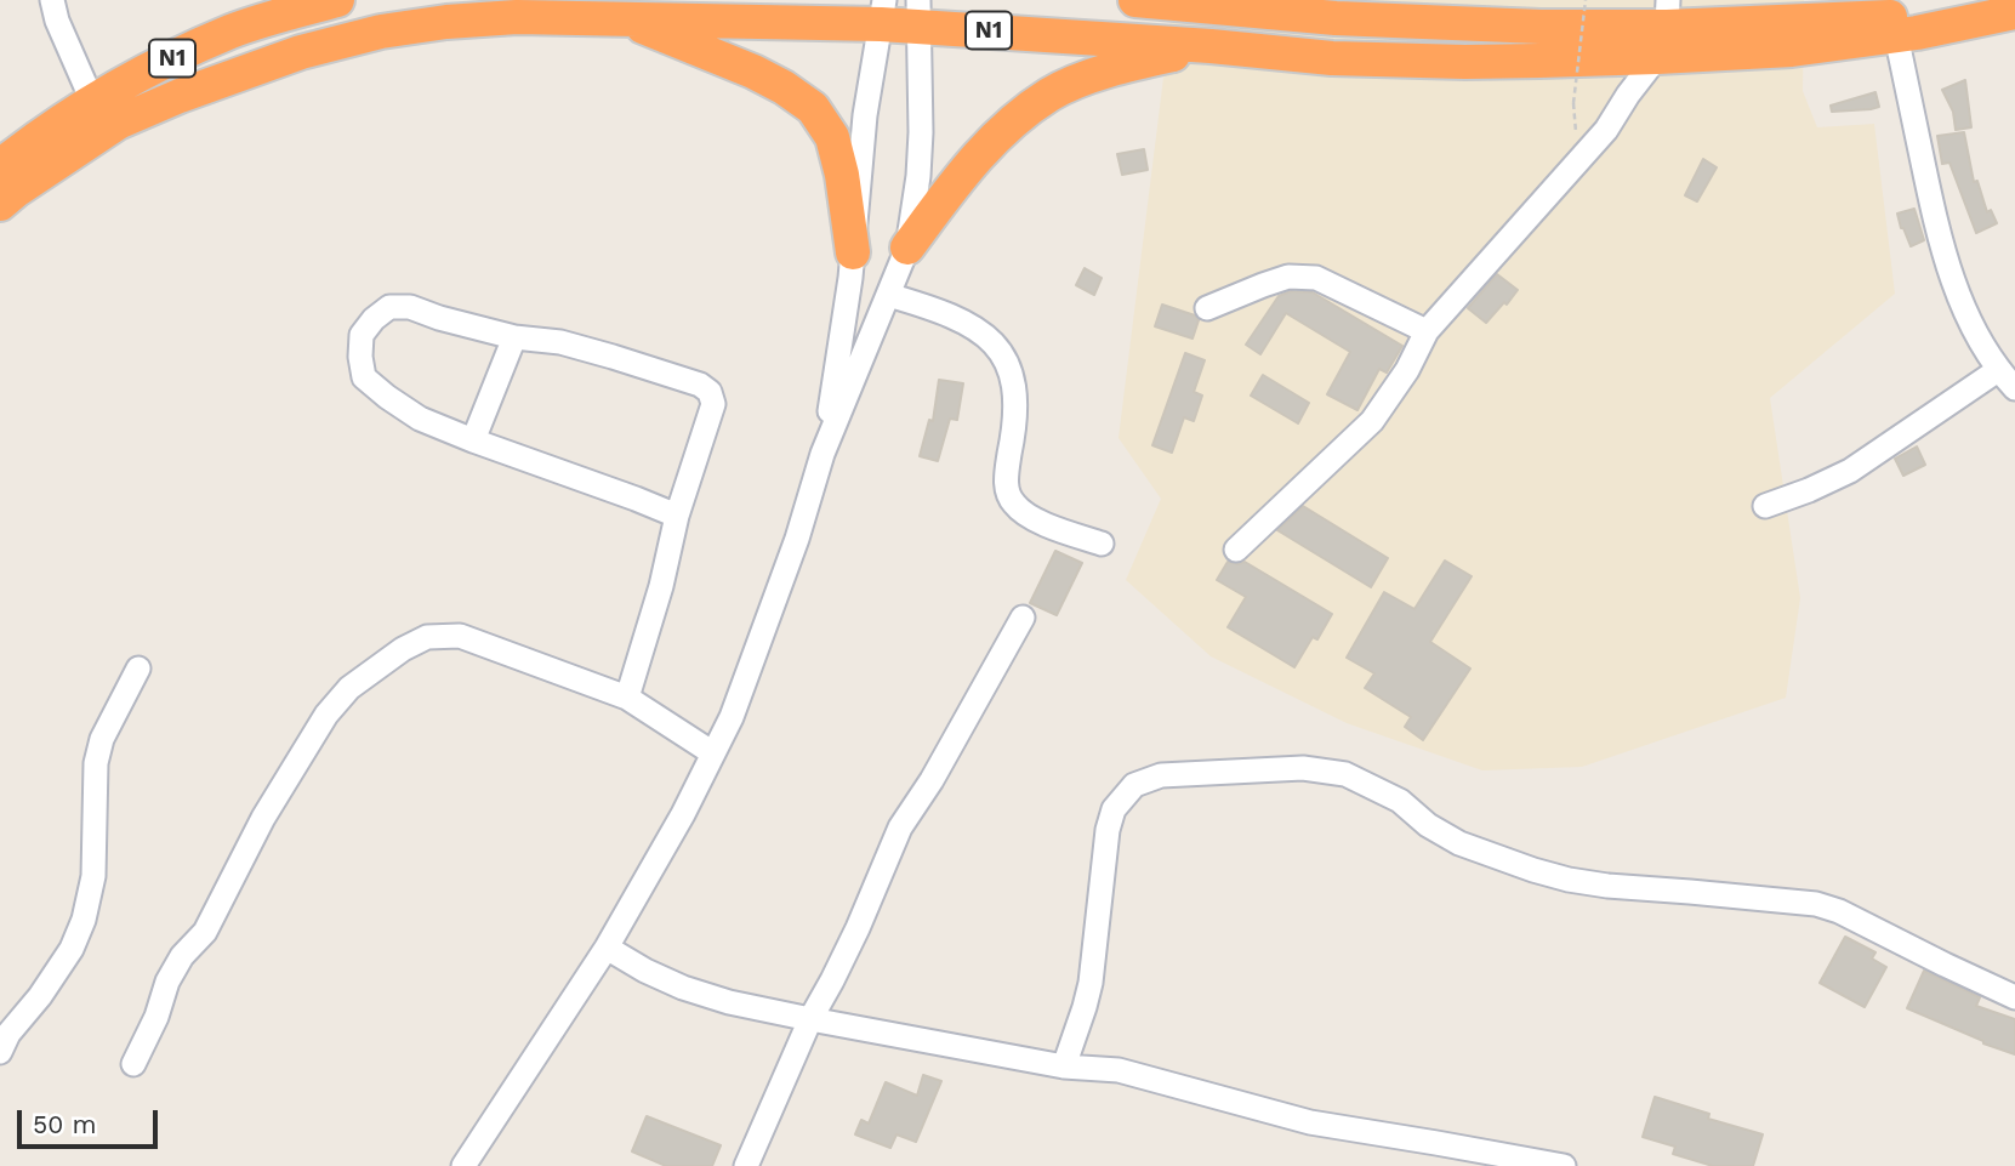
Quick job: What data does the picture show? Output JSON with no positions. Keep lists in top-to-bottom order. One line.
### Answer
{"streets":{"highway":["N1"]},"scale_bar":"50 m"}
